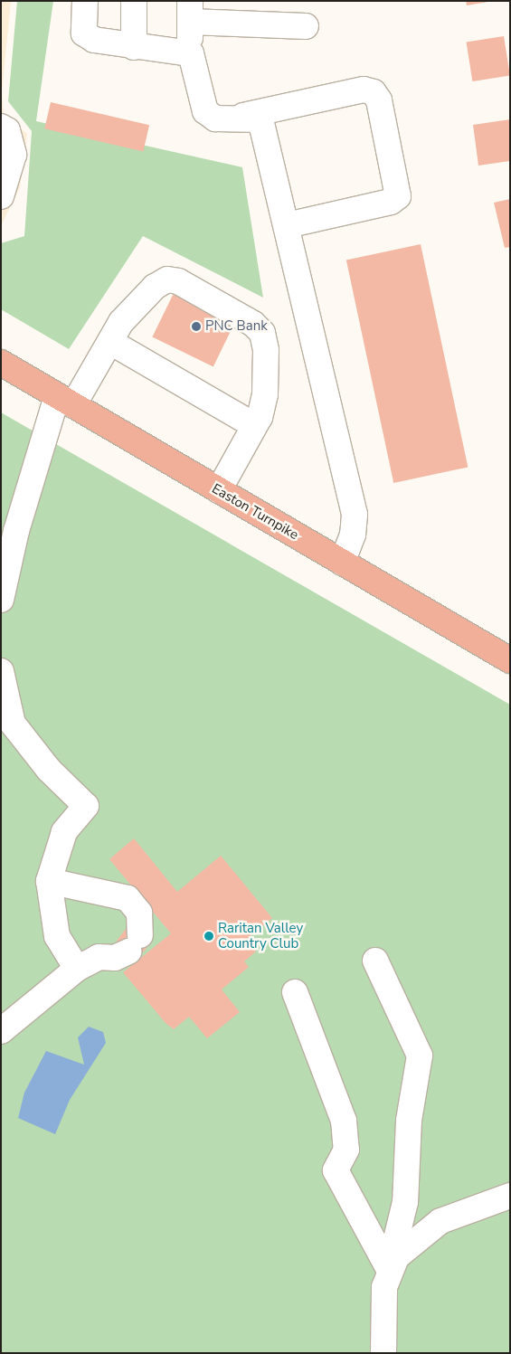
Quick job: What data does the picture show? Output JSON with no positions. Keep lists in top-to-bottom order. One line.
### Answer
{"streets":{"main road":["Easton Turnpike"]},"places":["PNC Bank","Raritan Valley Country Club"]}
